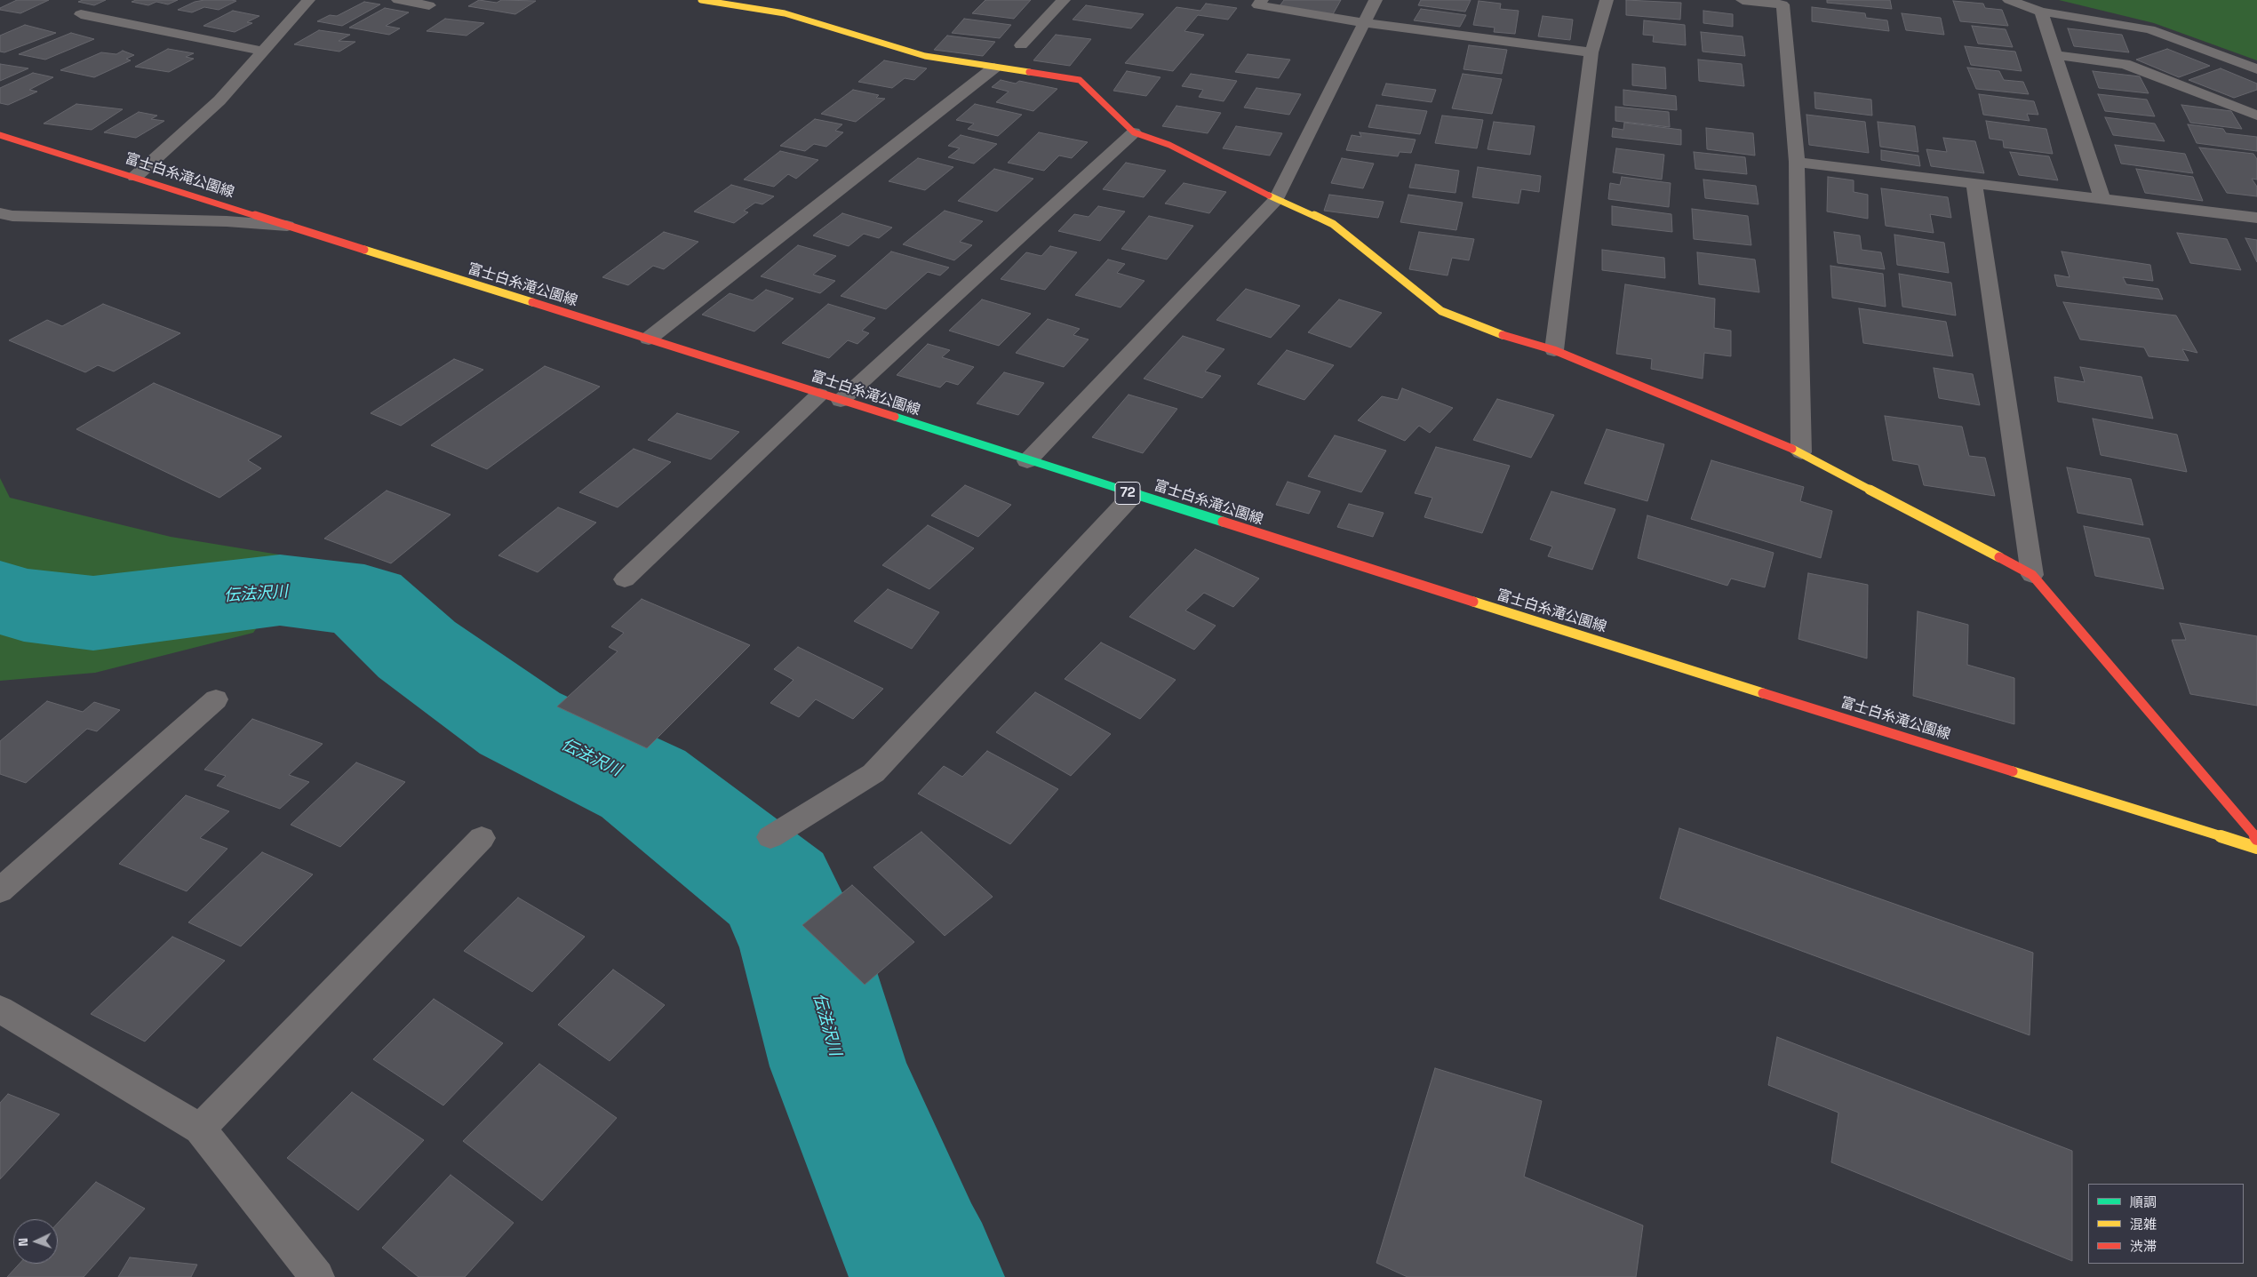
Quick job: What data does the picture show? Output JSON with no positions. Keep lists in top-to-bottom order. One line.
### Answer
{"streets":{"main road":["富士白糸滝公園線","72"]},"water":["伝法沢川"],"legend":["順調","混雑","渋滞"],"north":"left"}
